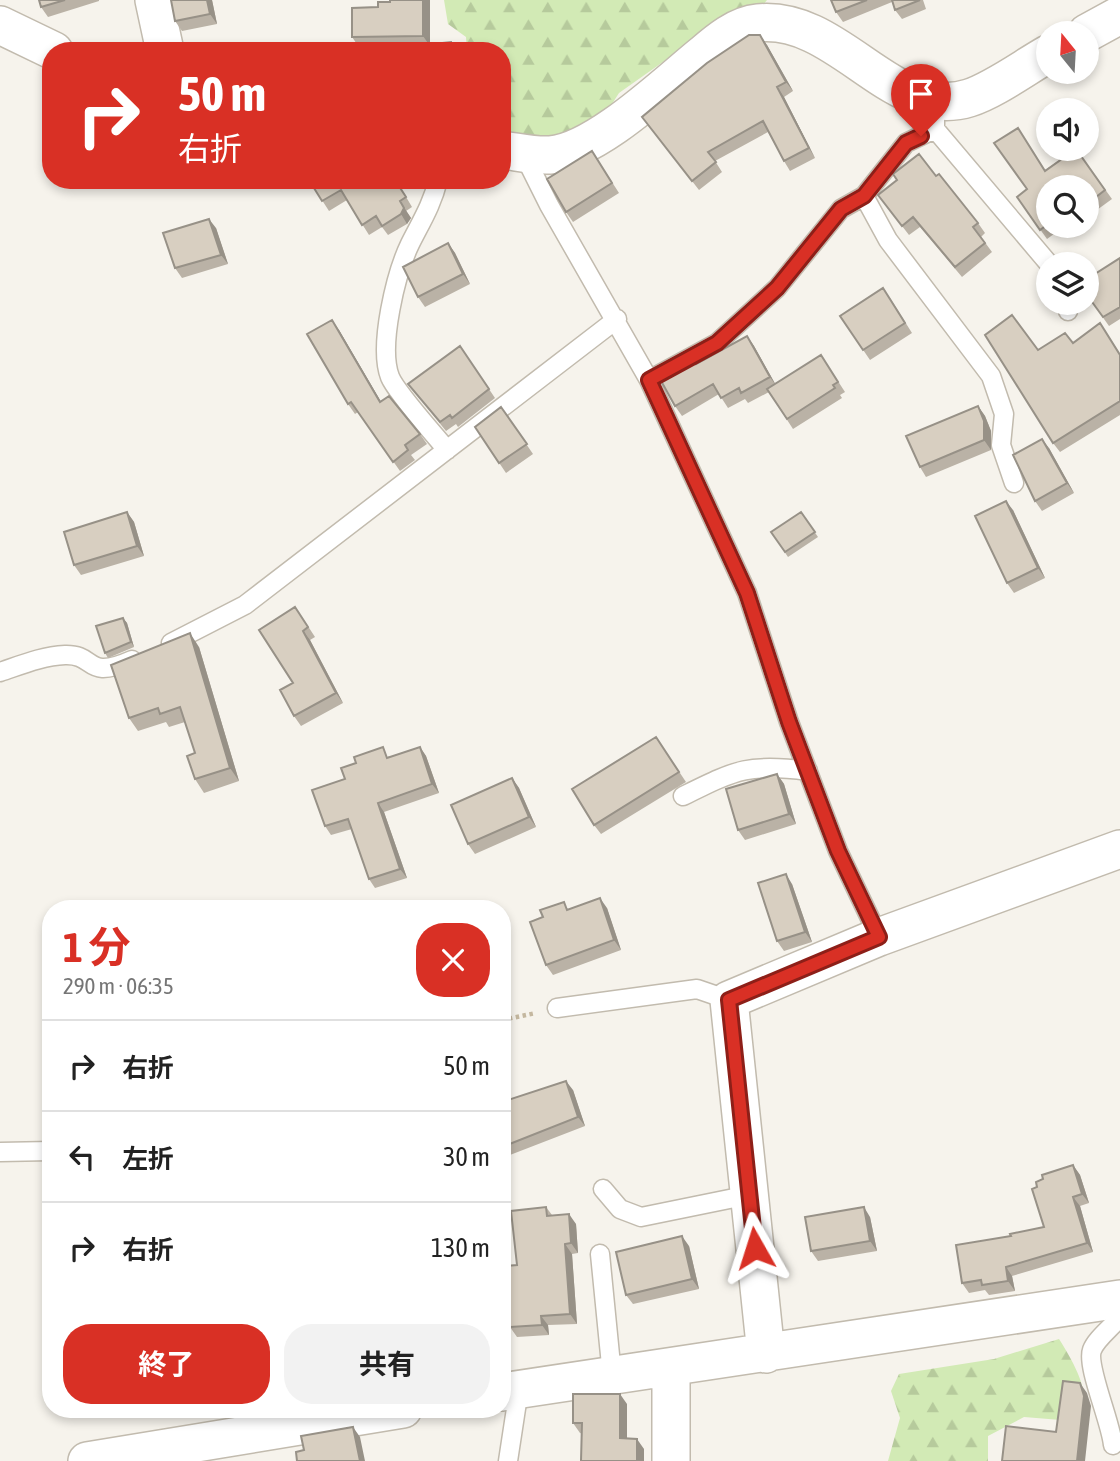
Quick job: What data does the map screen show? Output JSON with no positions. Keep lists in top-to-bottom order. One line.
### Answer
{"north":"top","page":{"turn":["50 m","右折"],"heading":["1 分","290 m · 06:35"],"list":[{"name":"右折","value":"50 m"},{"name":"左折","value":"30 m"},{"name":"右折","value":"130 m"}],"buttons":["終了","共有"]}}
